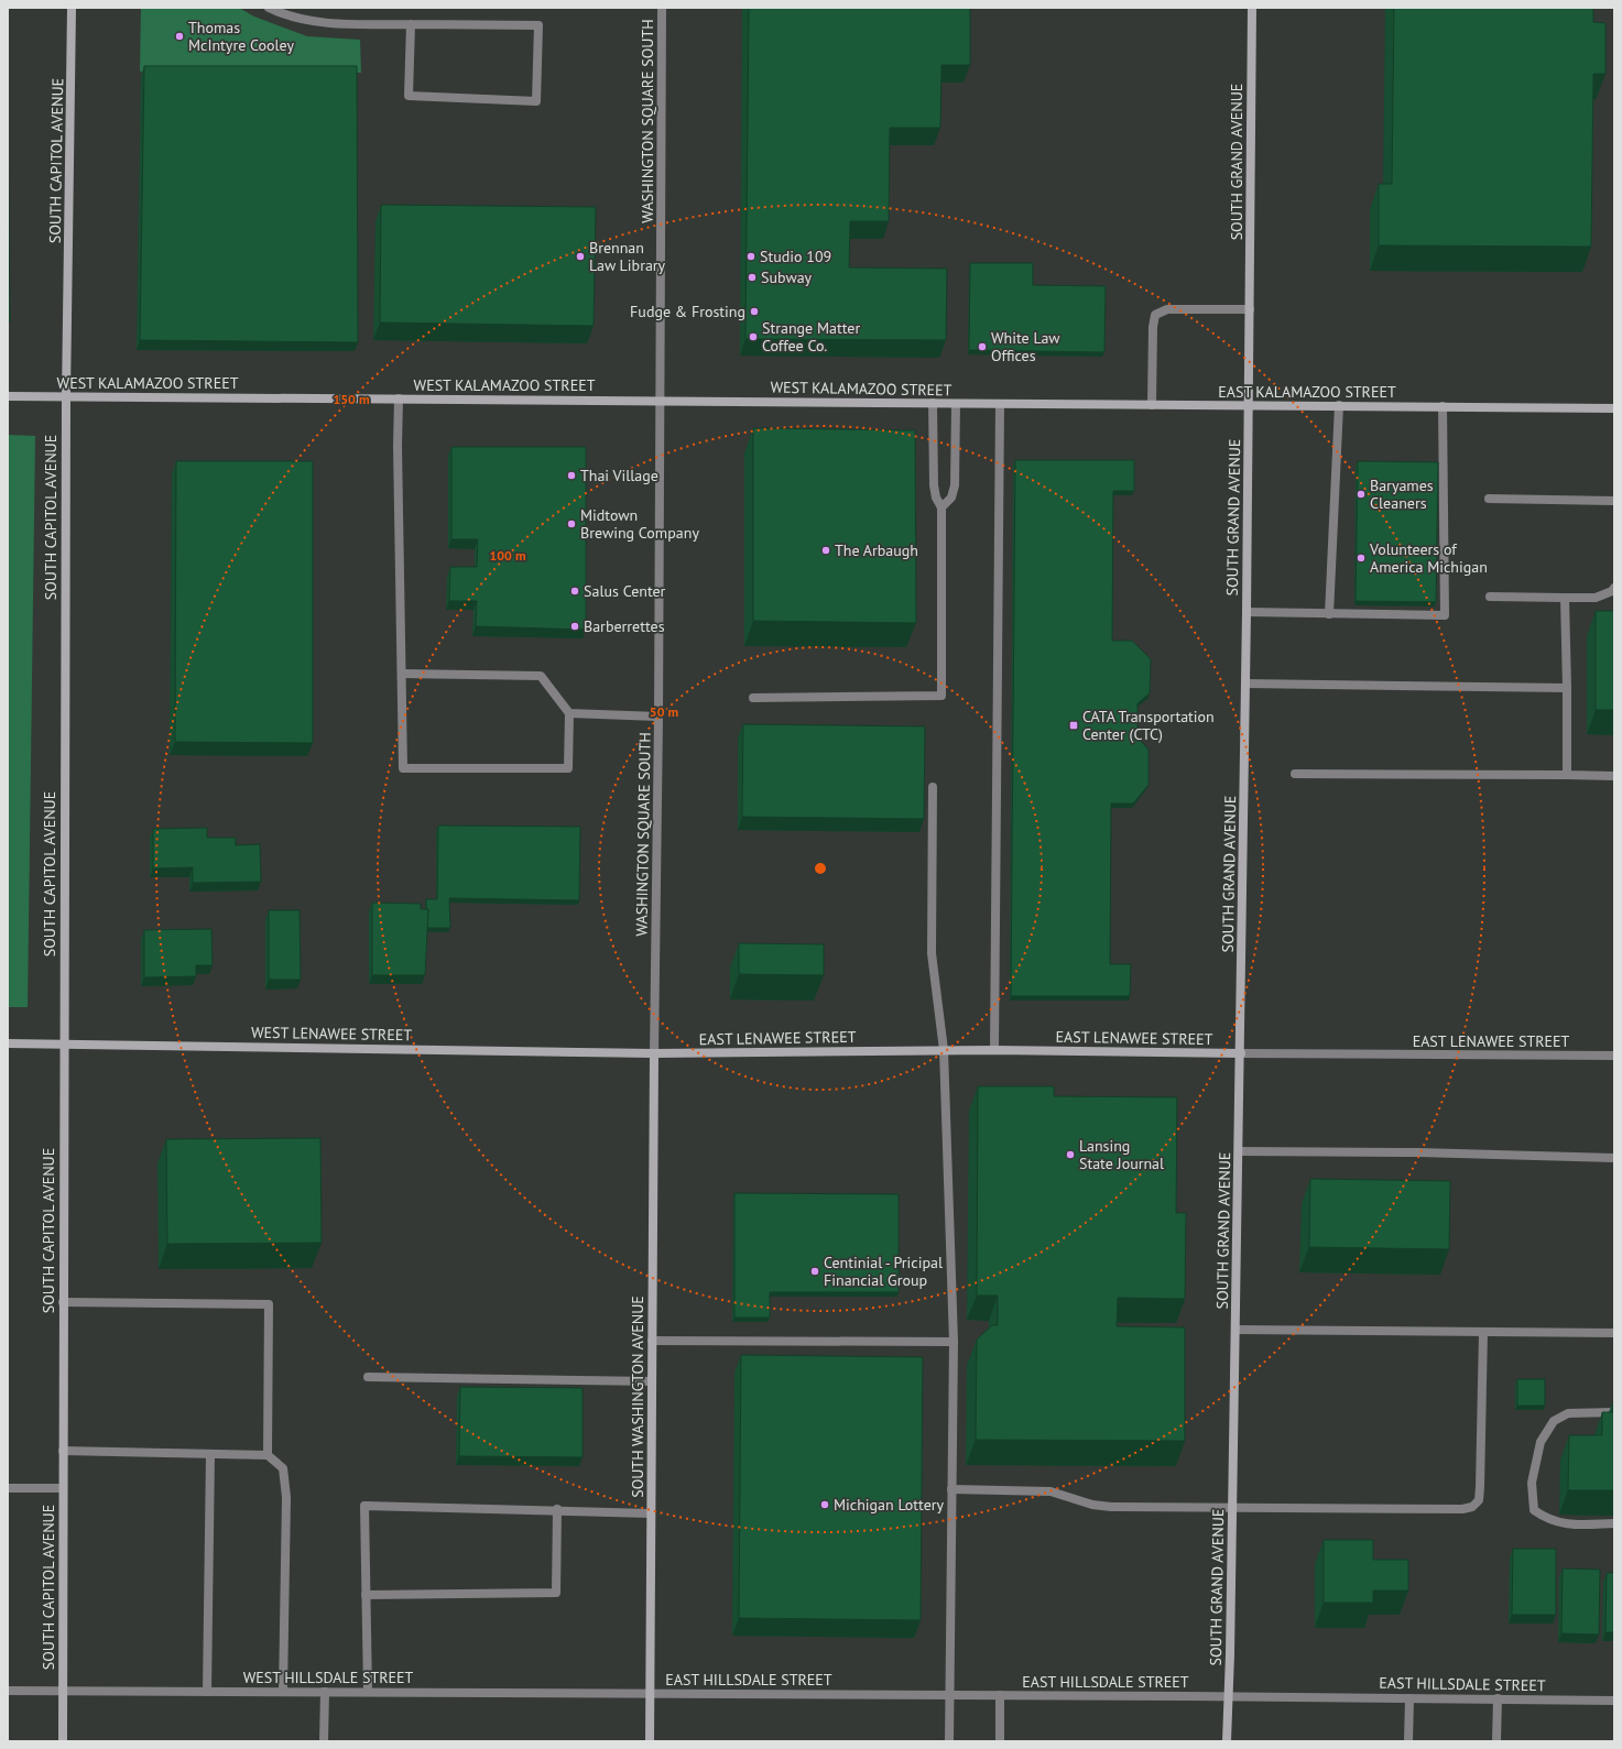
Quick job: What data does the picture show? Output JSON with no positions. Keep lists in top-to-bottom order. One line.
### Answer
{"streets":{"street":["WASHINGTON SQUARE SOUTH","SOUTH CAPITOL AVENUE","SOUTH GRAND AVENUE","WEST KALAMAZOO STREET","EAST KALAMAZOO STREET","WEST LENAWEE STREET","EAST LENAWEE STREET","SOUTH WASHINGTON AVENUE","WEST HILLSDALE STREET","EAST HILLSDALE STREET"]},"crossings":[["WASHINGTON SQUARE SOUTH","WEST KALAMAZOO STREET"],["WASHINGTON SQUARE SOUTH","WEST LENAWEE STREET"],["WASHINGTON SQUARE SOUTH","EAST LENAWEE STREET"],["WASHINGTON SQUARE SOUTH","SOUTH WASHINGTON AVENUE"],["SOUTH CAPITOL AVENUE","WEST KALAMAZOO STREET"],["SOUTH CAPITOL AVENUE","WEST LENAWEE STREET"],["SOUTH CAPITOL AVENUE","WEST HILLSDALE STREET"],["SOUTH GRAND AVENUE","EAST KALAMAZOO STREET"],["SOUTH GRAND AVENUE","EAST LENAWEE STREET"],["SOUTH GRAND AVENUE","EAST HILLSDALE STREET"],["WEST KALAMAZOO STREET","EAST KALAMAZOO STREET"],["WEST LENAWEE STREET","EAST LENAWEE STREET"],["WEST LENAWEE STREET","SOUTH WASHINGTON AVENUE"],["EAST LENAWEE STREET","SOUTH WASHINGTON AVENUE"],["SOUTH WASHINGTON AVENUE","WEST HILLSDALE STREET"],["SOUTH WASHINGTON AVENUE","EAST HILLSDALE STREET"],["WEST HILLSDALE STREET","EAST HILLSDALE STREET"]],"places":{"other":["Thomas McIntyre Cooley","Brennan Law Library","Studio 109","Subway","Fudge & Frosting","Strange Matter Coffee Co.","White Law Offices","Thai Village","Baryames Cleaners","Midtown Brewing Company","The Arbaugh","Volunteers of America Michigan","Salus Center","Barberrettes","Lansing State Journal","Centinial - Pricipal Financial Group","Michigan Lottery"],"transit":["CATA Transportation Center (CTC)"]},"rings":["150 m","100 m","50 m"]}
